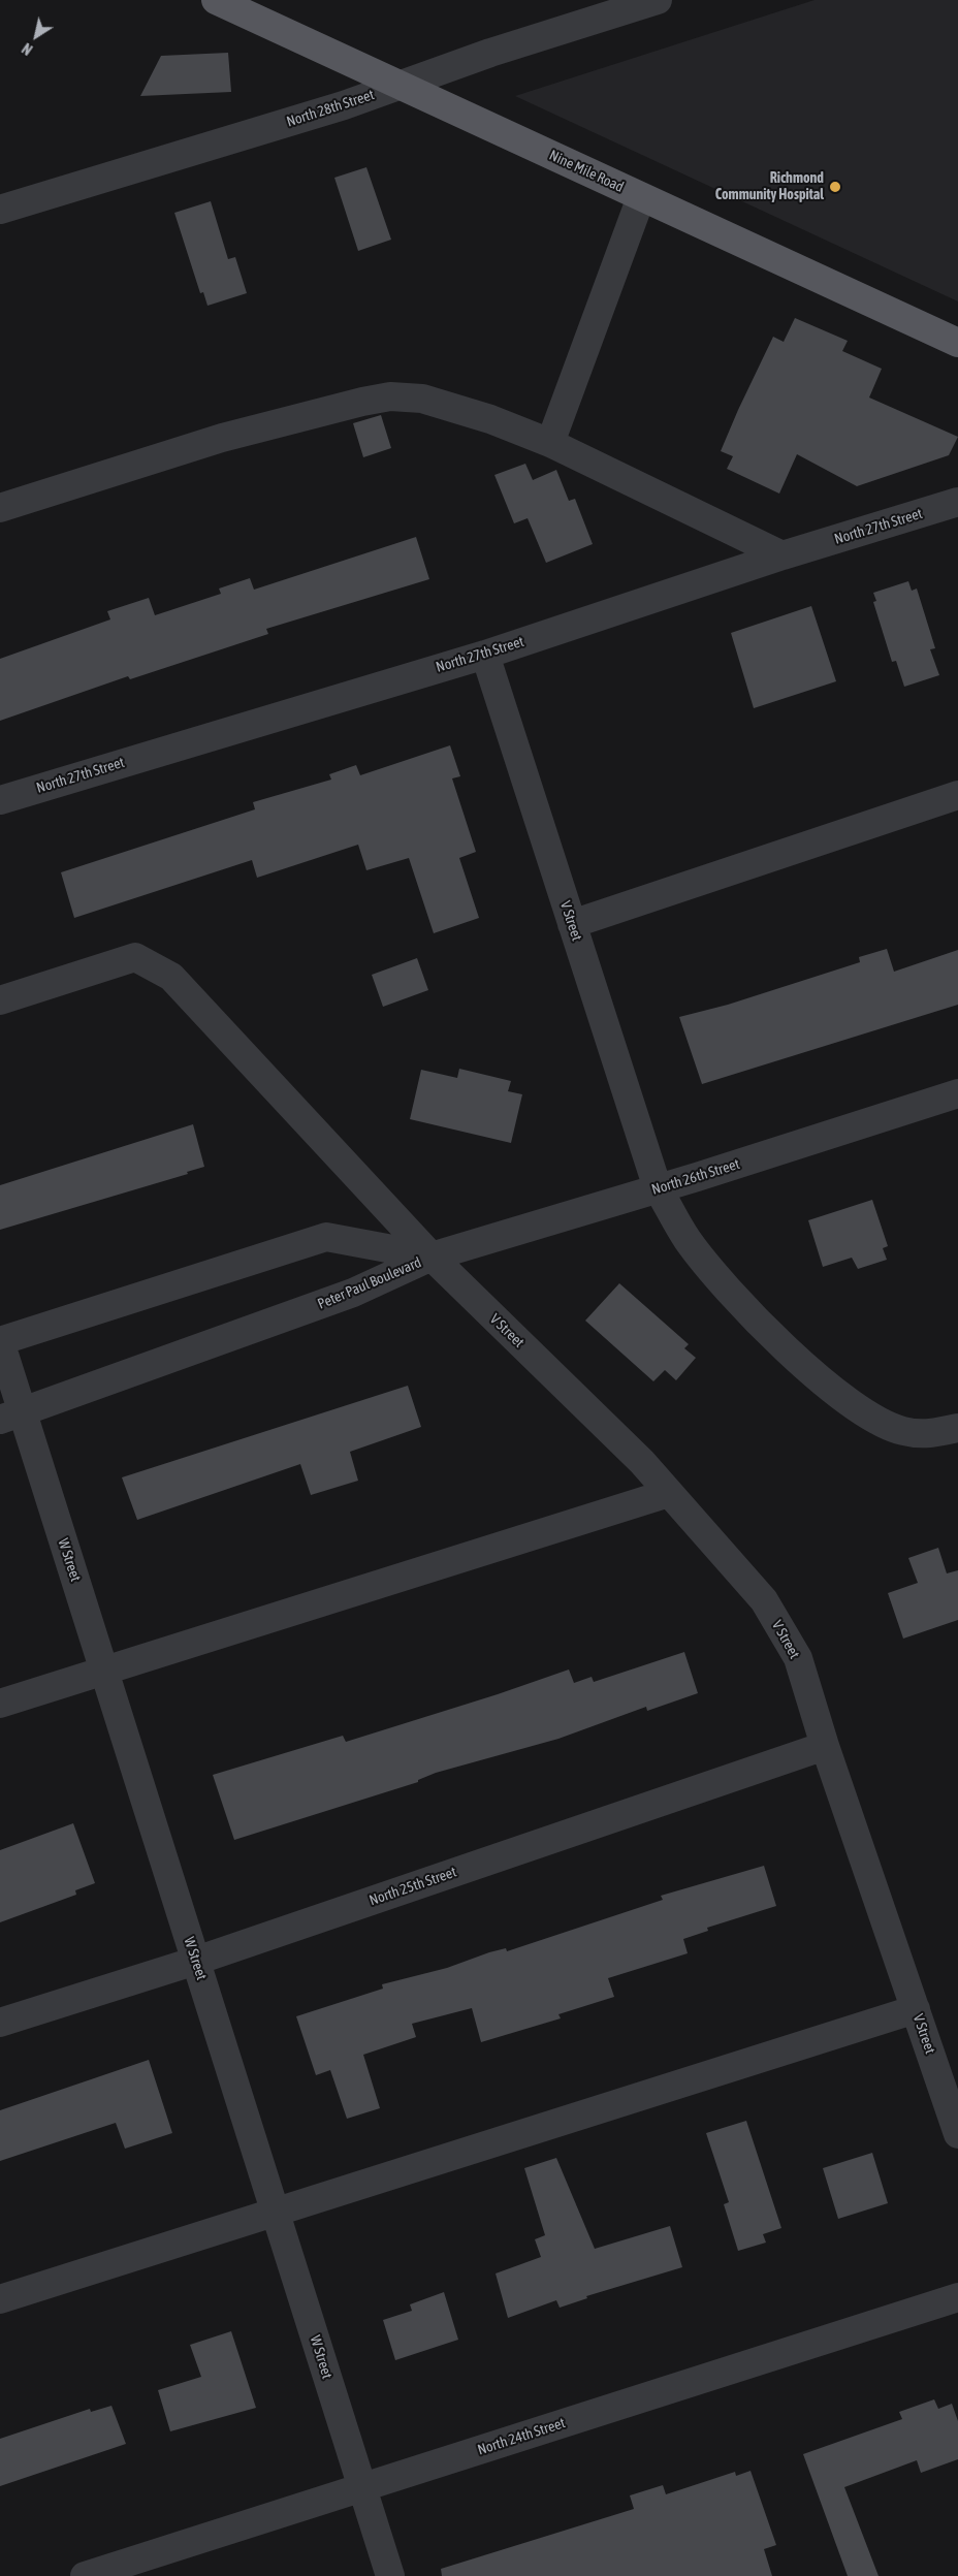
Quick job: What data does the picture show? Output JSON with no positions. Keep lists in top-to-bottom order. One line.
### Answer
{"streets":{"main road":["Nine Mile Road"],"street":["North 28th Street","North 27th Street","V Street","North 26th Street","Peter Paul Boulevard","W Street","North 25th Street","North 24th Street"]},"crossings":[["North 28th Street","Nine Mile Road"],["North 27th Street","V Street"],["V Street","North 26th Street"],["V Street","Peter Paul Boulevard"],["V Street","North 25th Street"],["North 26th Street","Peter Paul Boulevard"],["Peter Paul Boulevard","W Street"],["W Street","North 25th Street"],["W Street","North 24th Street"]],"places":["Richmond Community Hospital"],"north":"bottom left"}
